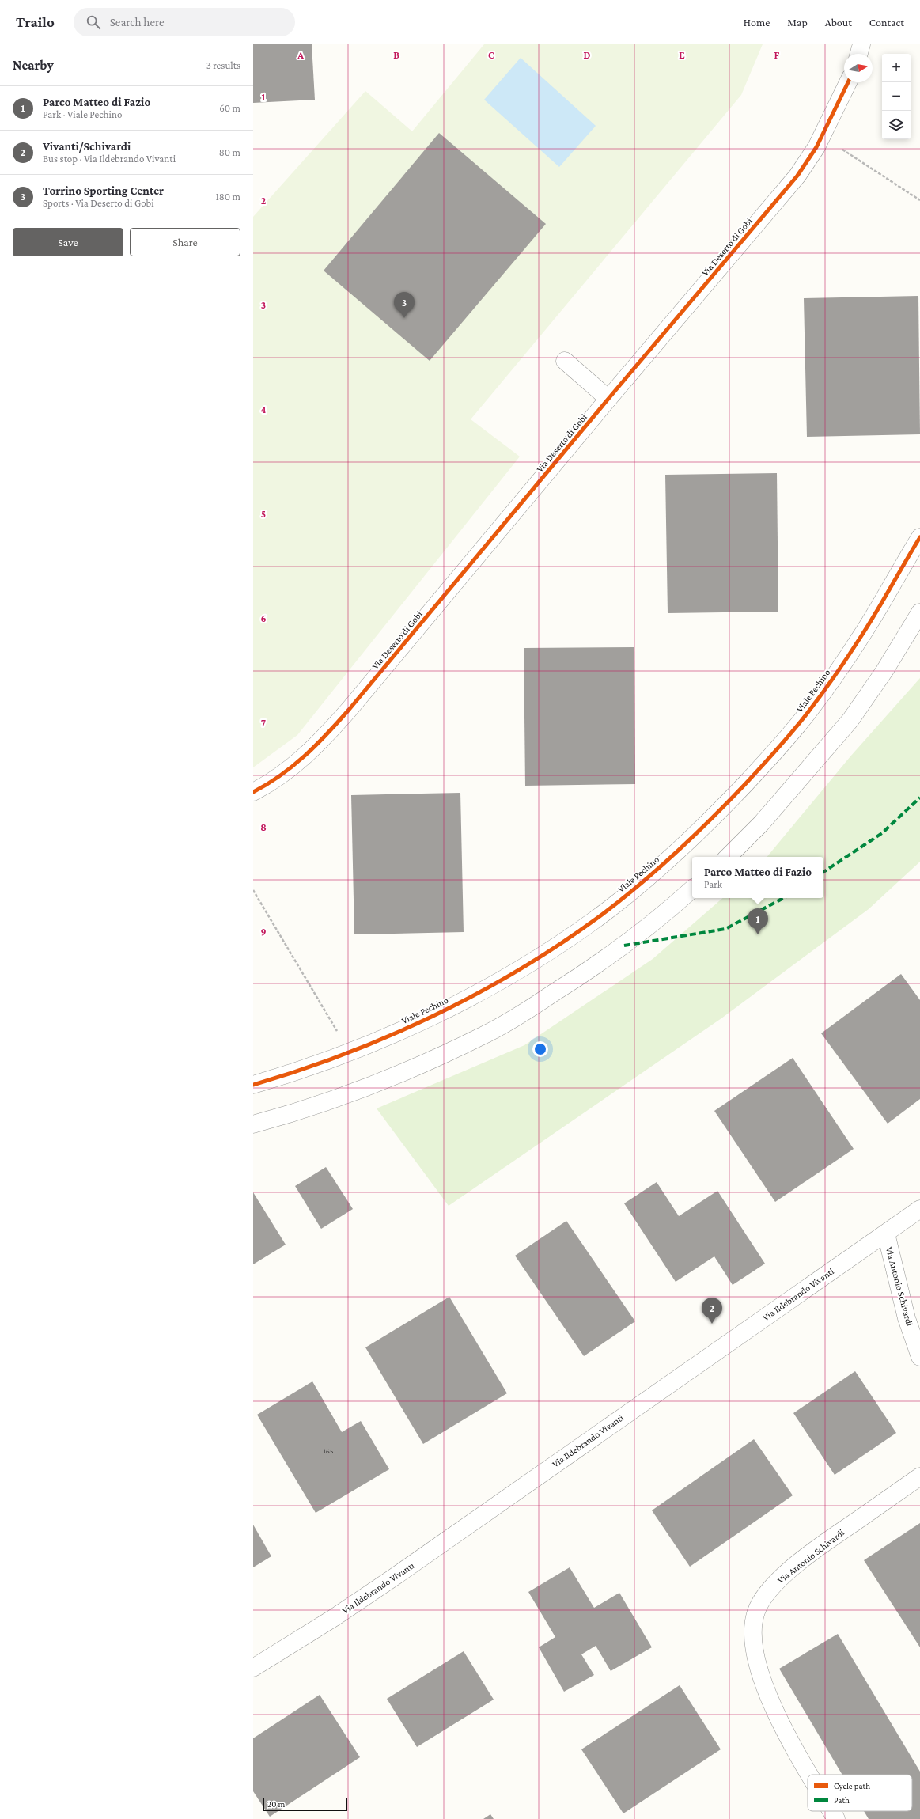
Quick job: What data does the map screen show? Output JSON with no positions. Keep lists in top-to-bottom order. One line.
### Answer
{"streets":{"street":["Via Deserto di Gobi","Viale Pechino","Via Antonio Schivardi","Via Ildebrando Vivanti"]},"crossings":[["Via Antonio Schivardi","Via Ildebrando Vivanti"]],"house_numbers":["165"],"legend":["Cycle path","Path"],"scale_bar":"20 m","north":"right","page":{"header":"Trailo","search":"Search here","nav":["Home","Map","About","Contact"],"heading":["Nearby","3 results"],"map_buttons":["+","−"],"list":[{"mark":"1","name":"Parco Matteo di Fazio","note":"Park · Viale Pechino","value":"60 m"},{"mark":"2","name":"Vivanti/Schivardi","note":"Bus stop · Via Ildebrando Vivanti","value":"80 m"},{"mark":"3","name":"Torrino Sporting Center","note":"Sports · Via Deserto di Gobi","value":"180 m"}],"buttons":["Save","Share"],"pins":["3","1","2"],"popup":["Parco Matteo di Fazio","Park"],"scale":"20 m"},"grid":{"columns":["A","B","C","D","E","F"],"rows":["1","2","3","4","5","6","7","8","9"]}}
